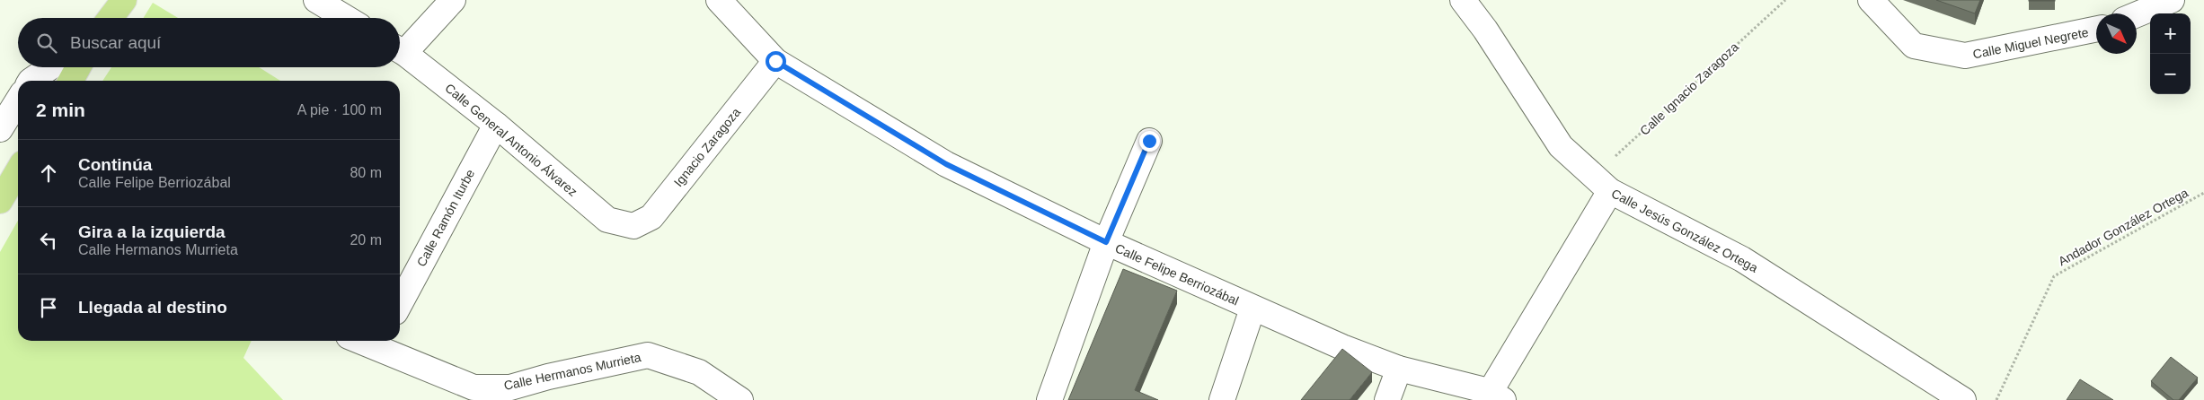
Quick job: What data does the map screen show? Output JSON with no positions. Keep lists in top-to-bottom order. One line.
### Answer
{"streets":{"street":["Calle Miguel Negrete","Calle General Antonio Álvarez","Ignacio Zaragoza","Calle Ramón Iturbe","Calle Jesús González Ortega","Calle Felipe Berriozábal","Calle Hermanos Murrieta"],"path":["Calle Ignacio Zaragoza","Andador González Ortega"]},"crossings":[["Calle Ignacio Zaragoza","Calle Jesús González Ortega"],["Calle General Antonio Álvarez","Ignacio Zaragoza"],["Calle General Antonio Álvarez","Calle Ramón Iturbe"],["Ignacio Zaragoza","Calle Felipe Berriozábal"]],"north":"bottom right","page":{"map_buttons":["+","−"],"search":"Buscar aquí","heading":["2 min","A pie · 100 m"],"list":[["Continúa","Calle Felipe Berriozábal","80 m"],["Gira a la izquierda","Calle Hermanos Murrieta","20 m"],"Llegada al destino"]}}
